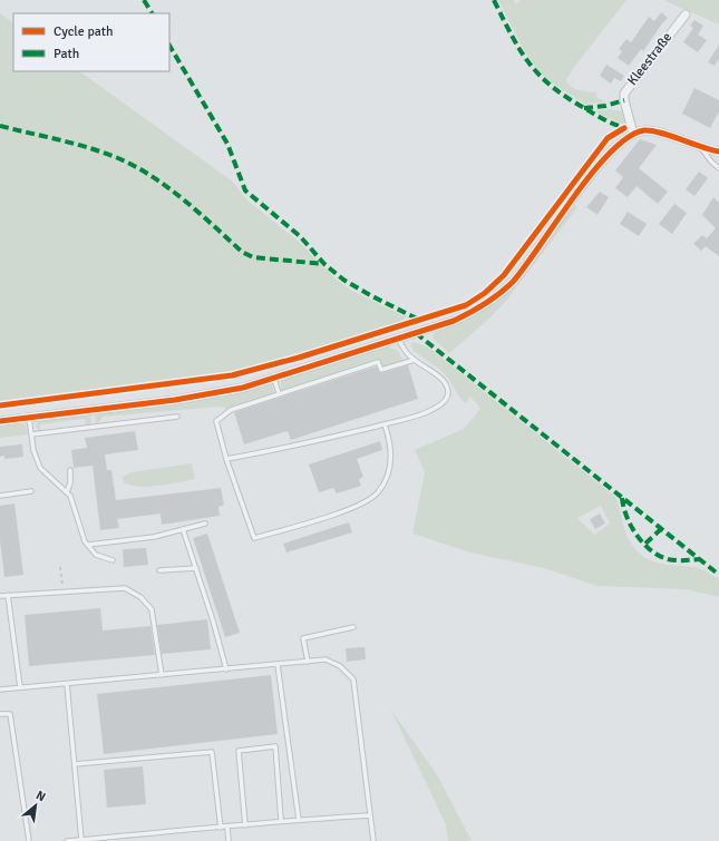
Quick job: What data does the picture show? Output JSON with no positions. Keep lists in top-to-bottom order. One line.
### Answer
{"streets":{"street":["Kleestraße"]},"legend":["Cycle path","Path"],"north":"top right"}
